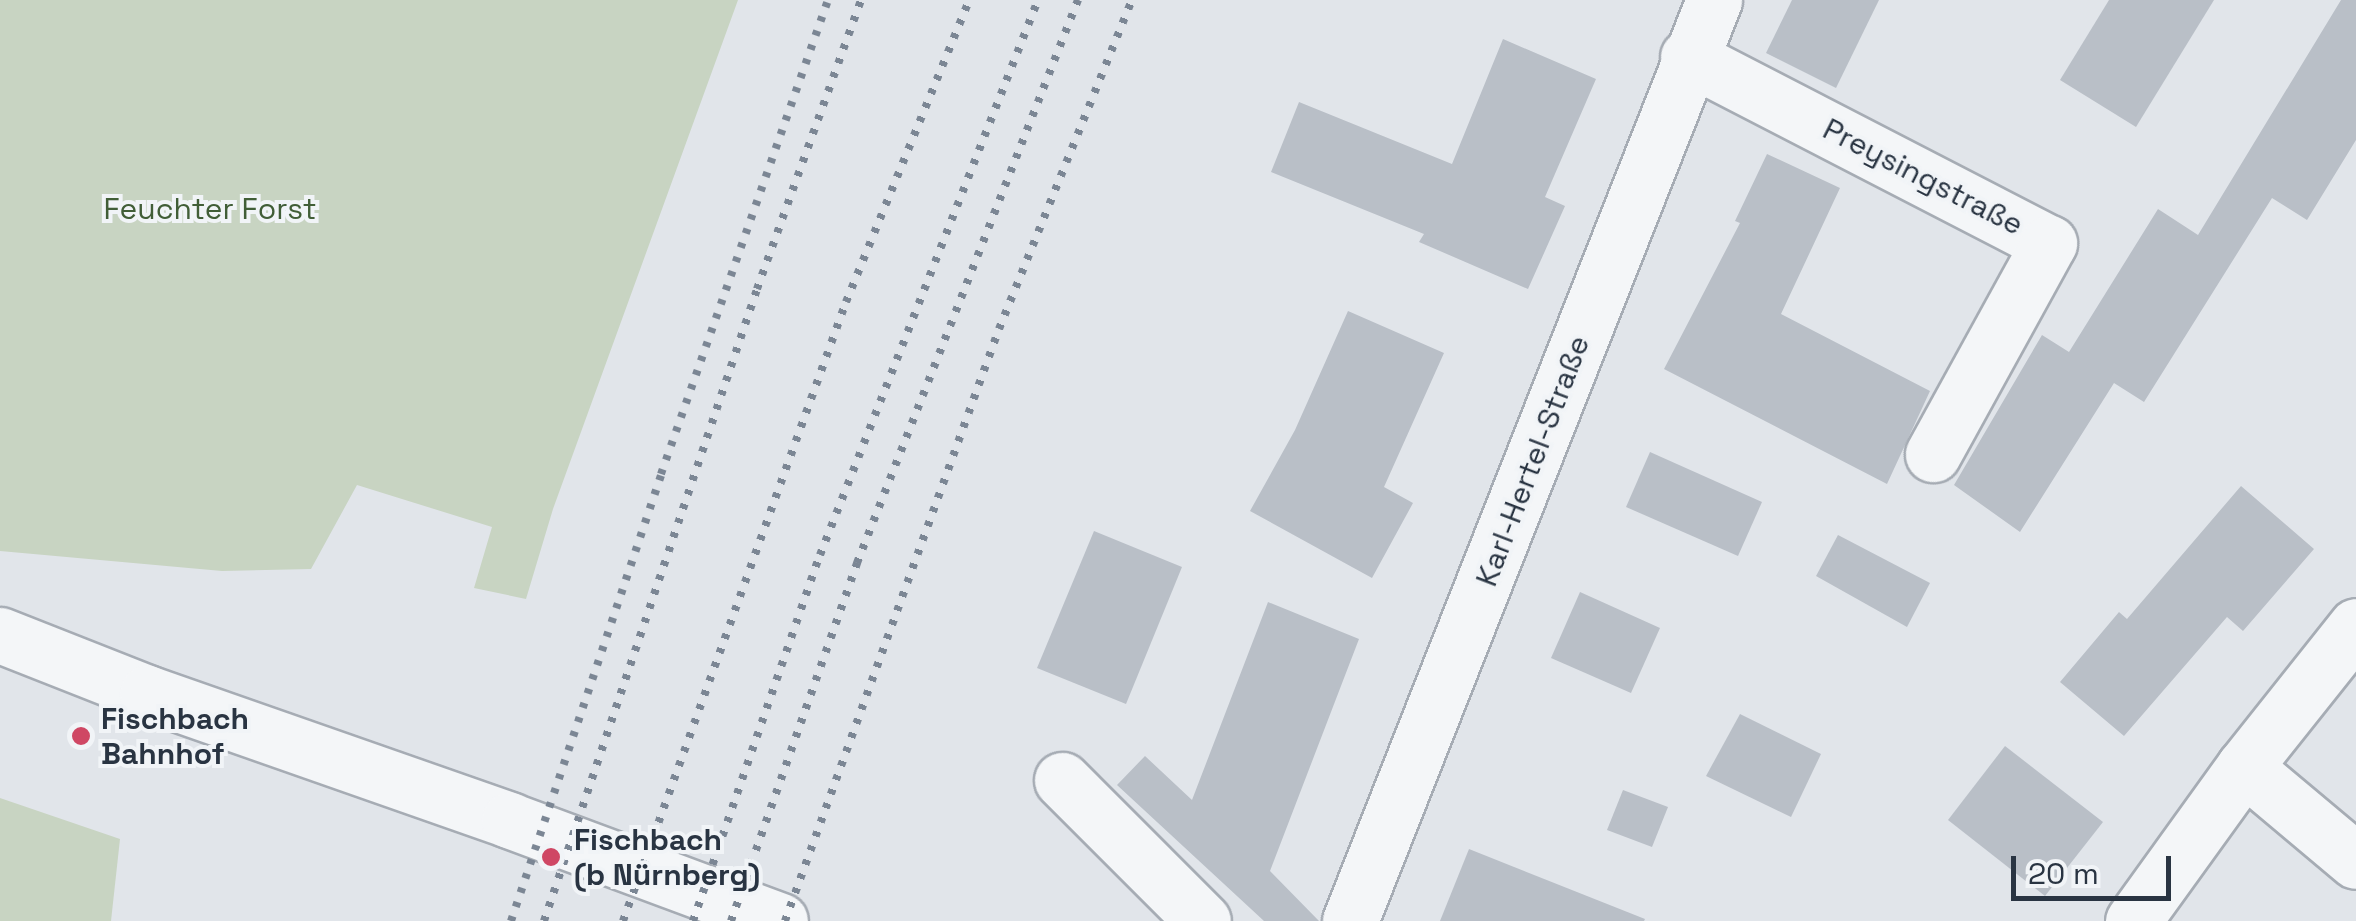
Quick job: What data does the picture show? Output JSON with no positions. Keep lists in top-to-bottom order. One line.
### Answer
{"streets":{"street":["Preysingstraße","Karl-Hertel-Straße"]},"crossings":[["Preysingstraße","Karl-Hertel-Straße"]],"parks":["Feuchter Forst"],"places":["Fischbach Bahnhof","Fischbach (b Nürnberg)"],"scale_bar":"20 m"}
